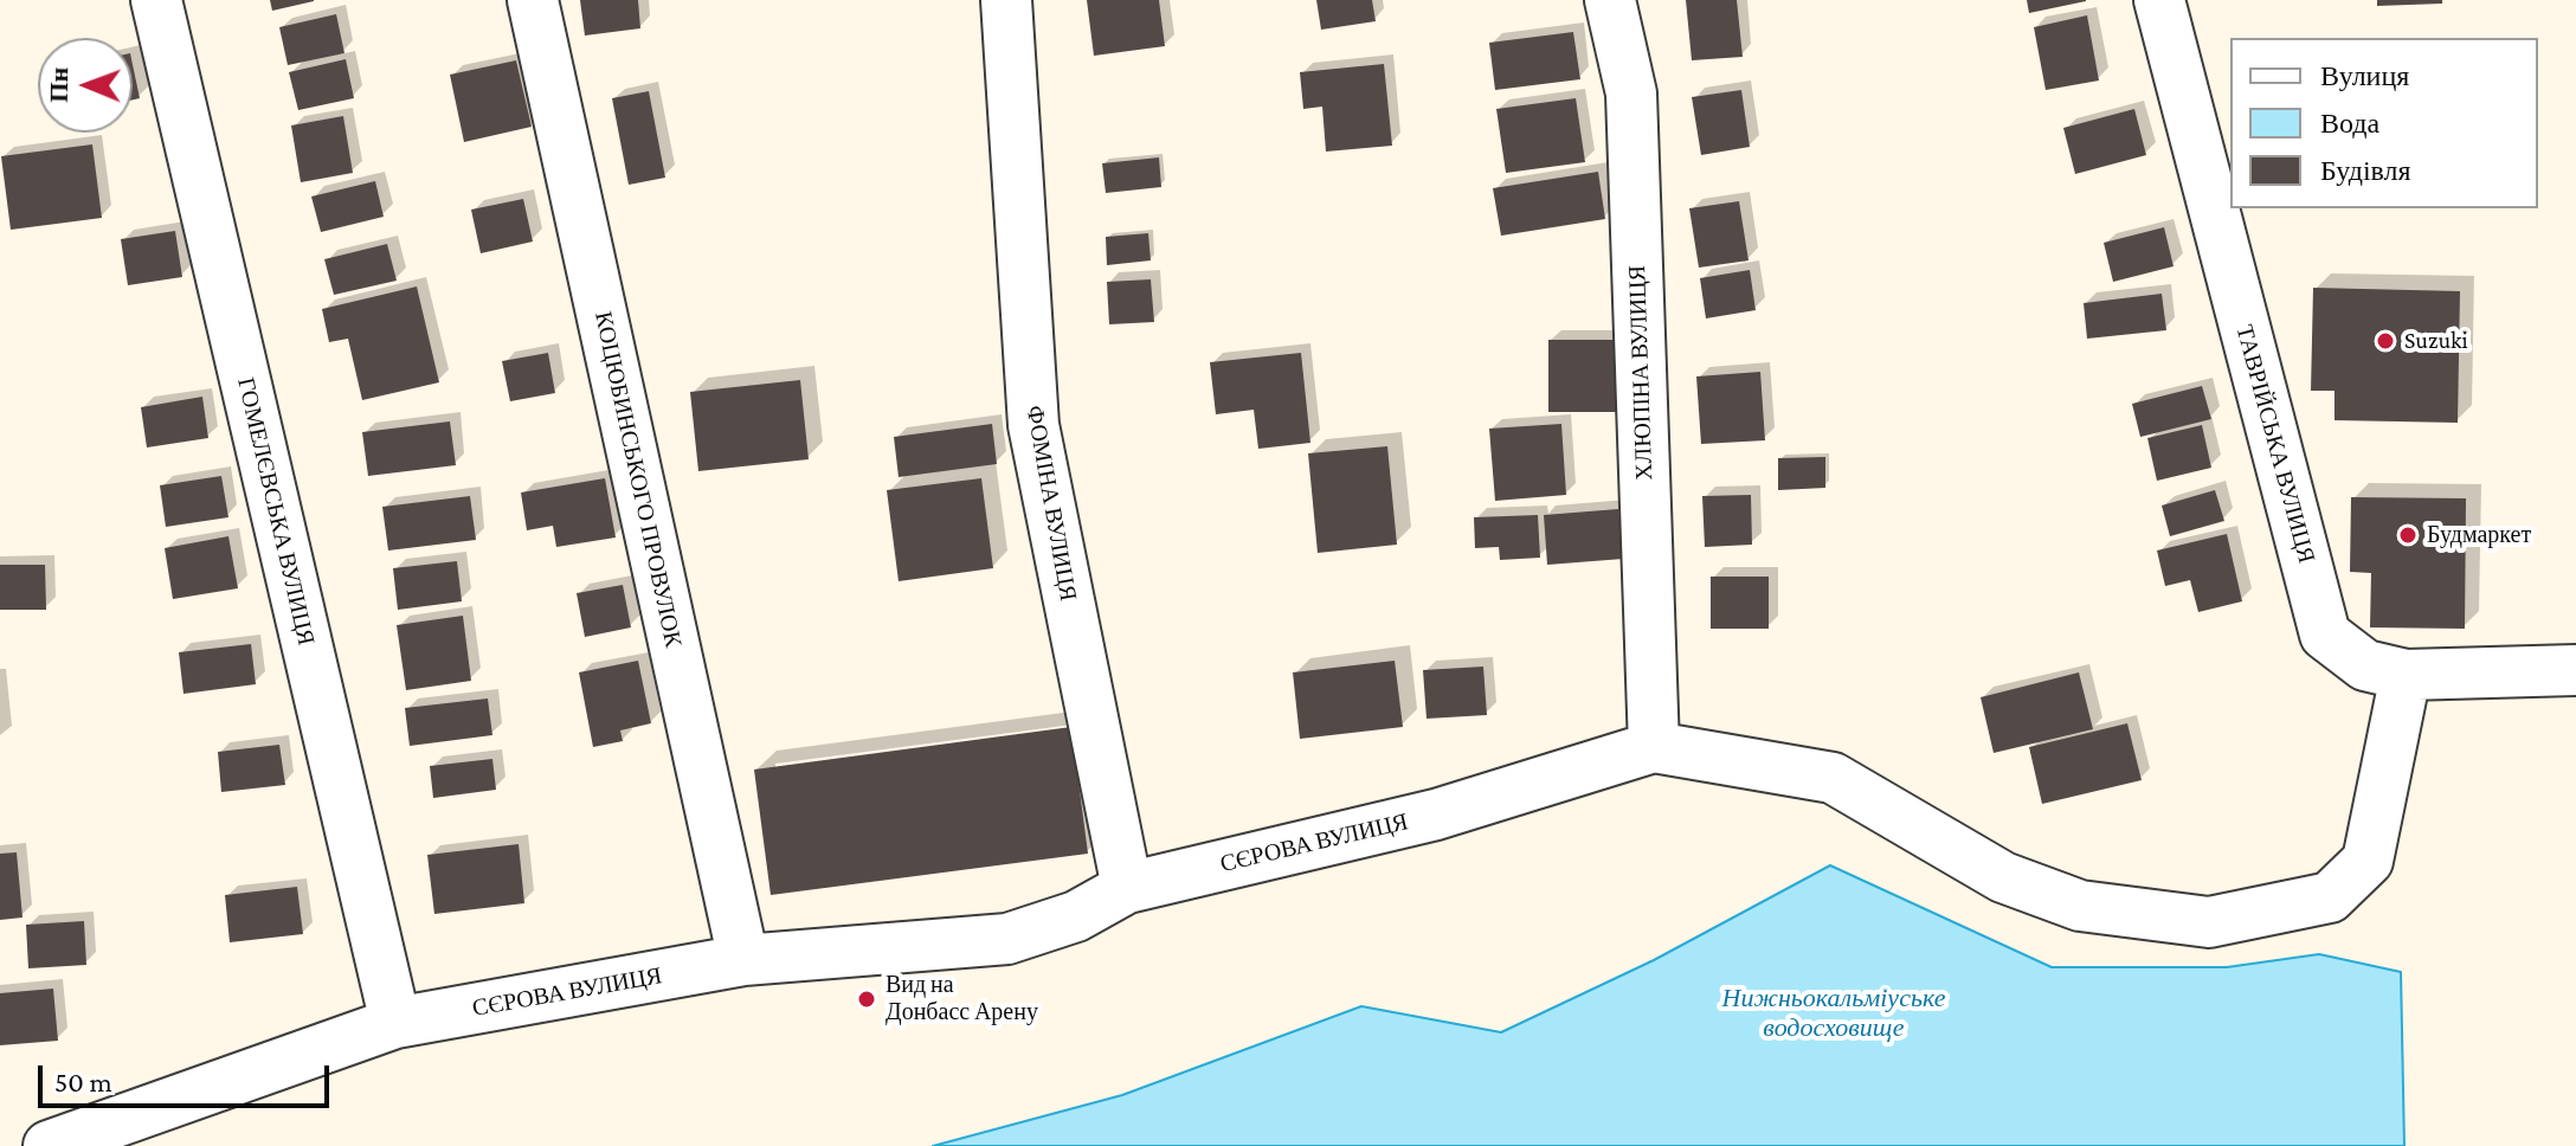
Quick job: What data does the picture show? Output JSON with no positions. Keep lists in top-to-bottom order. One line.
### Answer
{"streets":{"street":["ХЛЮПІНА ВУЛИЦЯ","ТАВРІЙСЬКА ВУЛИЦЯ","КОЦЮБИНСЬКОГО ПРОВУЛОК","ФОМІНА ВУЛИЦЯ","ГОМЕЛЄВСЬКА ВУЛИЦЯ","СЄРОВА ВУЛИЦЯ"]},"crossings":[["ХЛЮПІНА ВУЛИЦЯ","СЄРОВА ВУЛИЦЯ"],["ТАВРІЙСЬКА ВУЛИЦЯ","СЄРОВА ВУЛИЦЯ"],["КОЦЮБИНСЬКОГО ПРОВУЛОК","СЄРОВА ВУЛИЦЯ"],["ФОМІНА ВУЛИЦЯ","СЄРОВА ВУЛИЦЯ"],["ГОМЕЛЄВСЬКА ВУЛИЦЯ","СЄРОВА ВУЛИЦЯ"]],"water":["Нижньокальміуське водосховище"],"places":["Suzuki","Будмаркет","Вид на Донбасс Арену"],"legend":["Вулиця","Вода","Будівля"],"scale_bar":"50 m","north":"left"}
